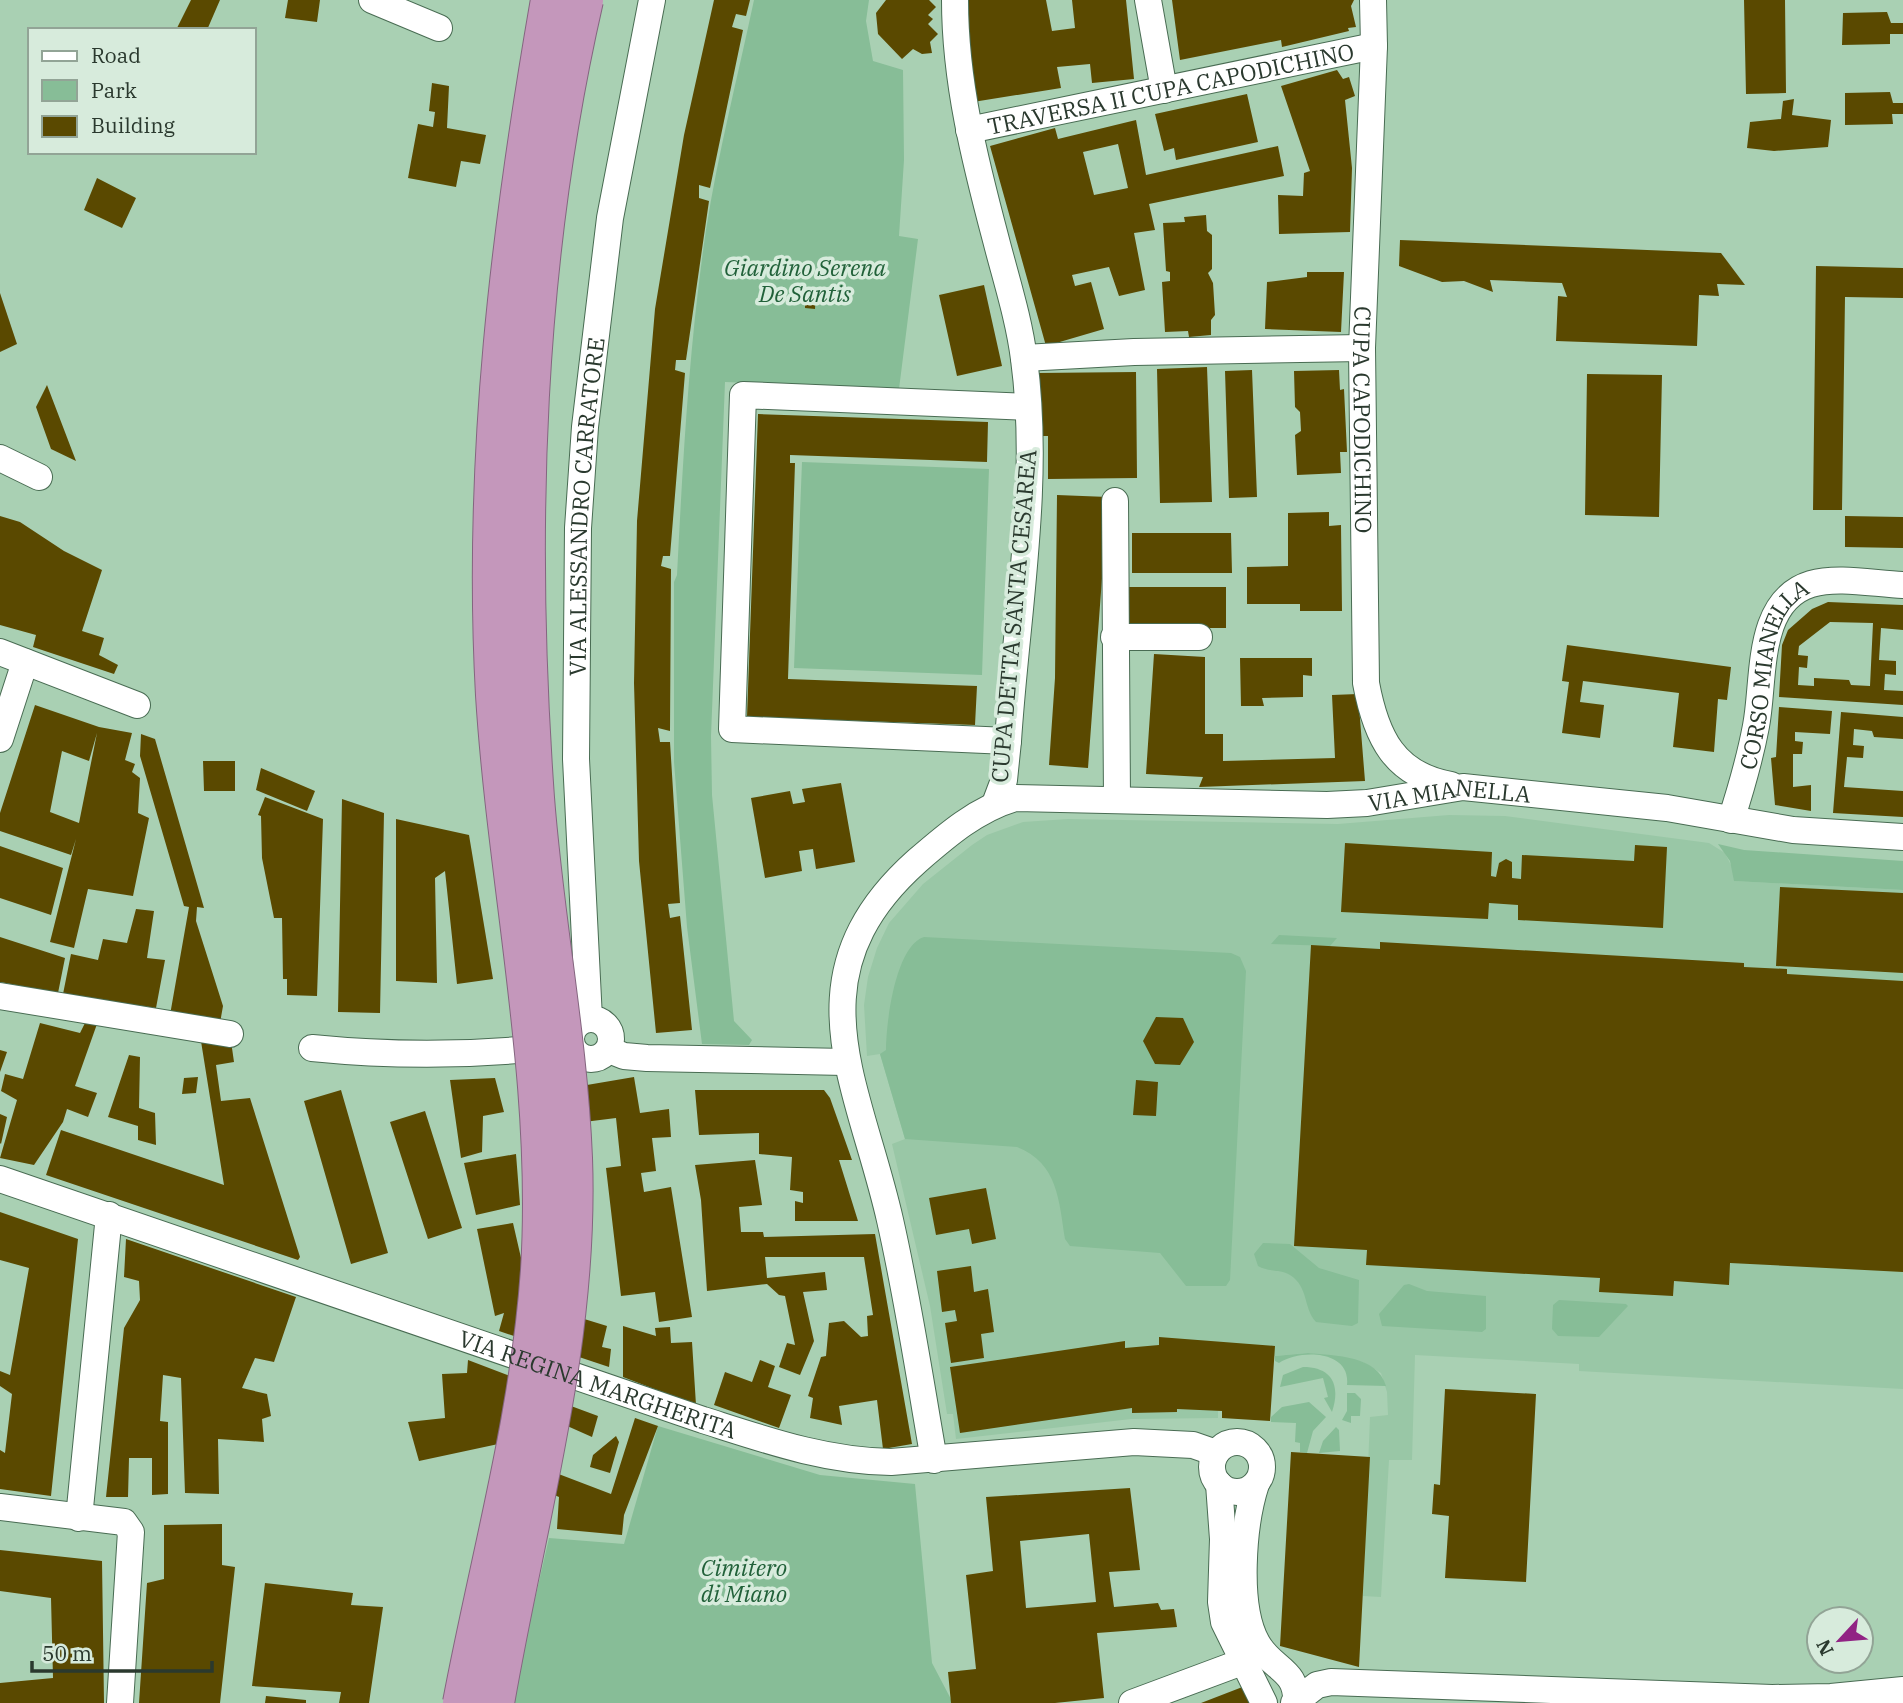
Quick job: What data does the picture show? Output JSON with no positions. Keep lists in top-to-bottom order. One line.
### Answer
{"streets":{"street":["TRAVERSA II CUPA CAPODICHINO","CUPA CAPODICHINO","VIA ALESSANDRO CARRATORE","CUPA DETTA SANTA CESAREA","CORSO MIANELLA","VIA MIANELLA","VIA REGINA MARGHERITA"]},"crossings":[["TRAVERSA II CUPA CAPODICHINO","CUPA CAPODICHINO"],["TRAVERSA II CUPA CAPODICHINO","CUPA DETTA SANTA CESAREA"],["CUPA CAPODICHINO","VIA MIANELLA"],["CUPA DETTA SANTA CESAREA","VIA MIANELLA"],["CUPA DETTA SANTA CESAREA","VIA REGINA MARGHERITA"],["CORSO MIANELLA","VIA MIANELLA"]],"parks":["Giardino Serena De Santis","Cimitero di Miano"],"legend":["Road","Park","Building"],"scale_bar":"50 m","north":"bottom left"}
